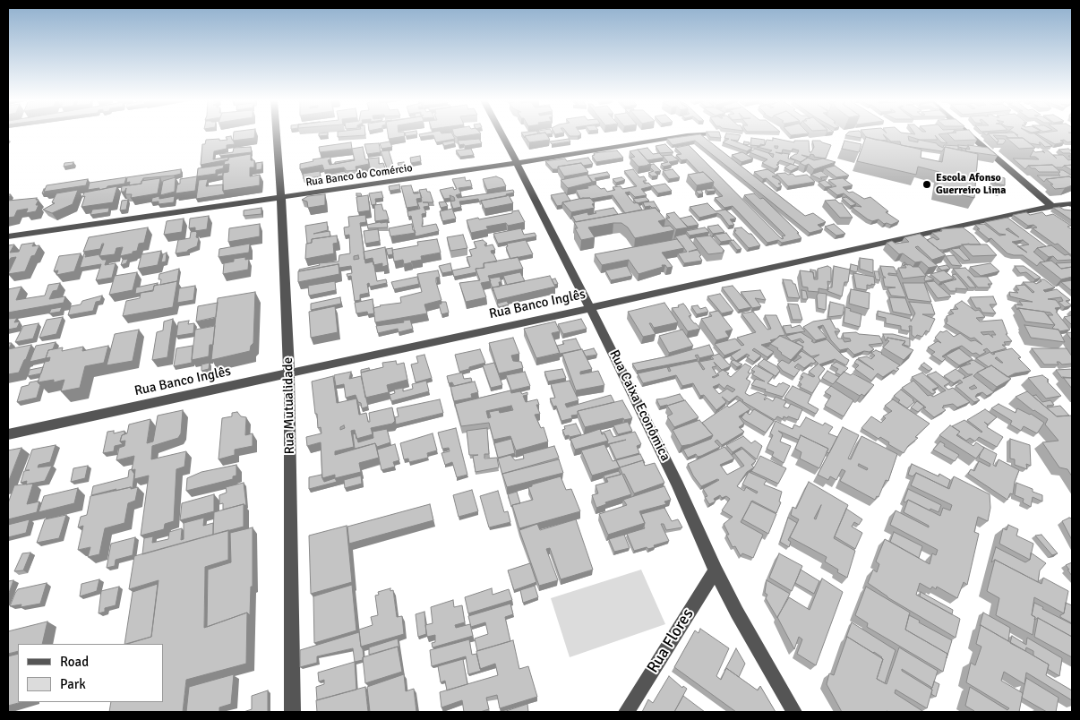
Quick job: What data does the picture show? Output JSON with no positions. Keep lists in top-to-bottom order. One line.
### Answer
{"streets":{"street":["Rua Banco do Comércio","Rua Banco Inglês","Rua Mutualidade","Rua Caixa Econômica","Rua Flores"]},"crossings":[["Rua Banco do Comércio","Rua Mutualidade"],["Rua Banco do Comércio","Rua Caixa Econômica"],["Rua Banco Inglês","Rua Mutualidade"],["Rua Banco Inglês","Rua Caixa Econômica"],["Rua Caixa Econômica","Rua Flores"]],"places":["Escola Afonso Guerreiro Lima"],"legend":["Road","Park"]}
